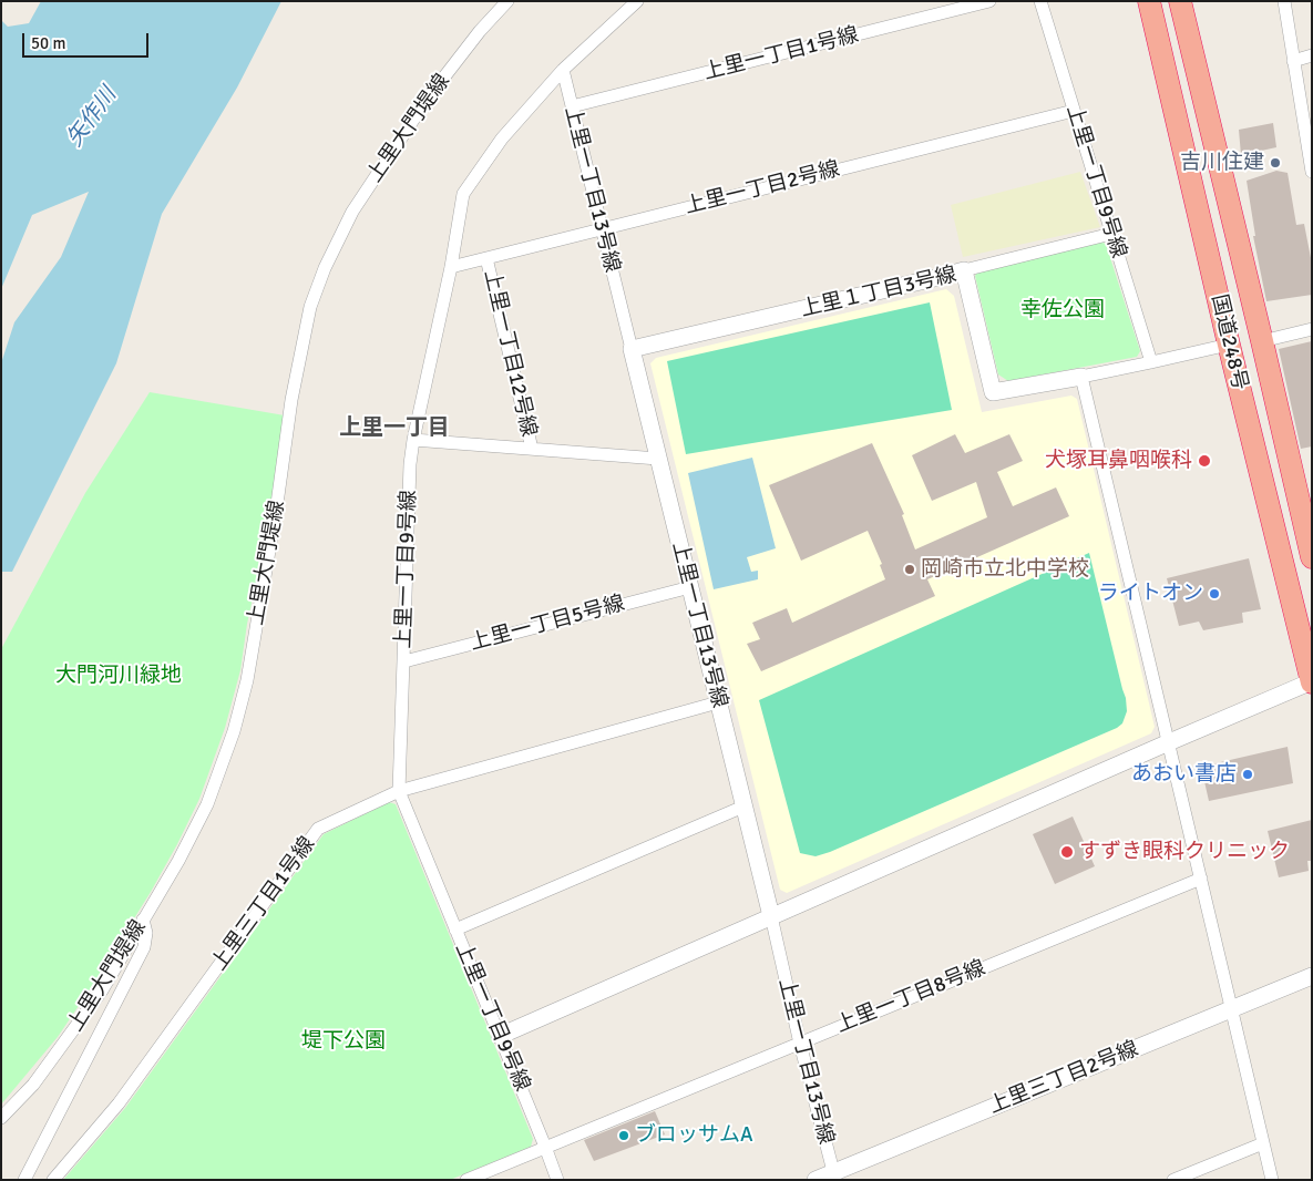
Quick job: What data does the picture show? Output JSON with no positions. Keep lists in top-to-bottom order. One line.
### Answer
{"streets":{"highway":["国道248号"],"street":["上里一丁目1号線","上里大門堤線","上里一丁目9号線","上里一丁目2号線","上里一丁目13号線","上里１丁目3号線","上里一丁目12号線","上里一丁目5号線","上里三丁目1号線","上里一丁目8号線","上里三丁目2号線"]},"crossings":[["上里一丁目1号線","上里一丁目13号線"],["上里一丁目9号線","上里一丁目2号線"],["上里一丁目9号線","上里一丁目13号線"],["上里一丁目9号線","上里１丁目3号線"],["上里一丁目9号線","上里一丁目5号線"],["上里一丁目9号線","上里三丁目1号線"],["上里一丁目9号線","上里一丁目8号線"],["上里一丁目2号線","上里一丁目13号線"],["上里一丁目2号線","上里一丁目12号線"],["上里一丁目13号線","上里１丁目3号線"],["上里一丁目13号線","上里一丁目5号線"],["上里一丁目13号線","上里三丁目1号線"],["上里一丁目13号線","上里一丁目8号線"],["上里一丁目13号線","上里三丁目2号線"],["上里１丁目3号線","国道248号"]],"districts":["上里一丁目"],"water":["矢作川"],"parks":["幸佐公園","大門河川緑地","堤下公園"],"places":["吉川住建","犬塚耳鼻咽喉科","岡崎市立北中学校","ライトオン","あおい書店","すずき眼科クリニック","ブロッサムA"],"scale_bar":"50 m"}
